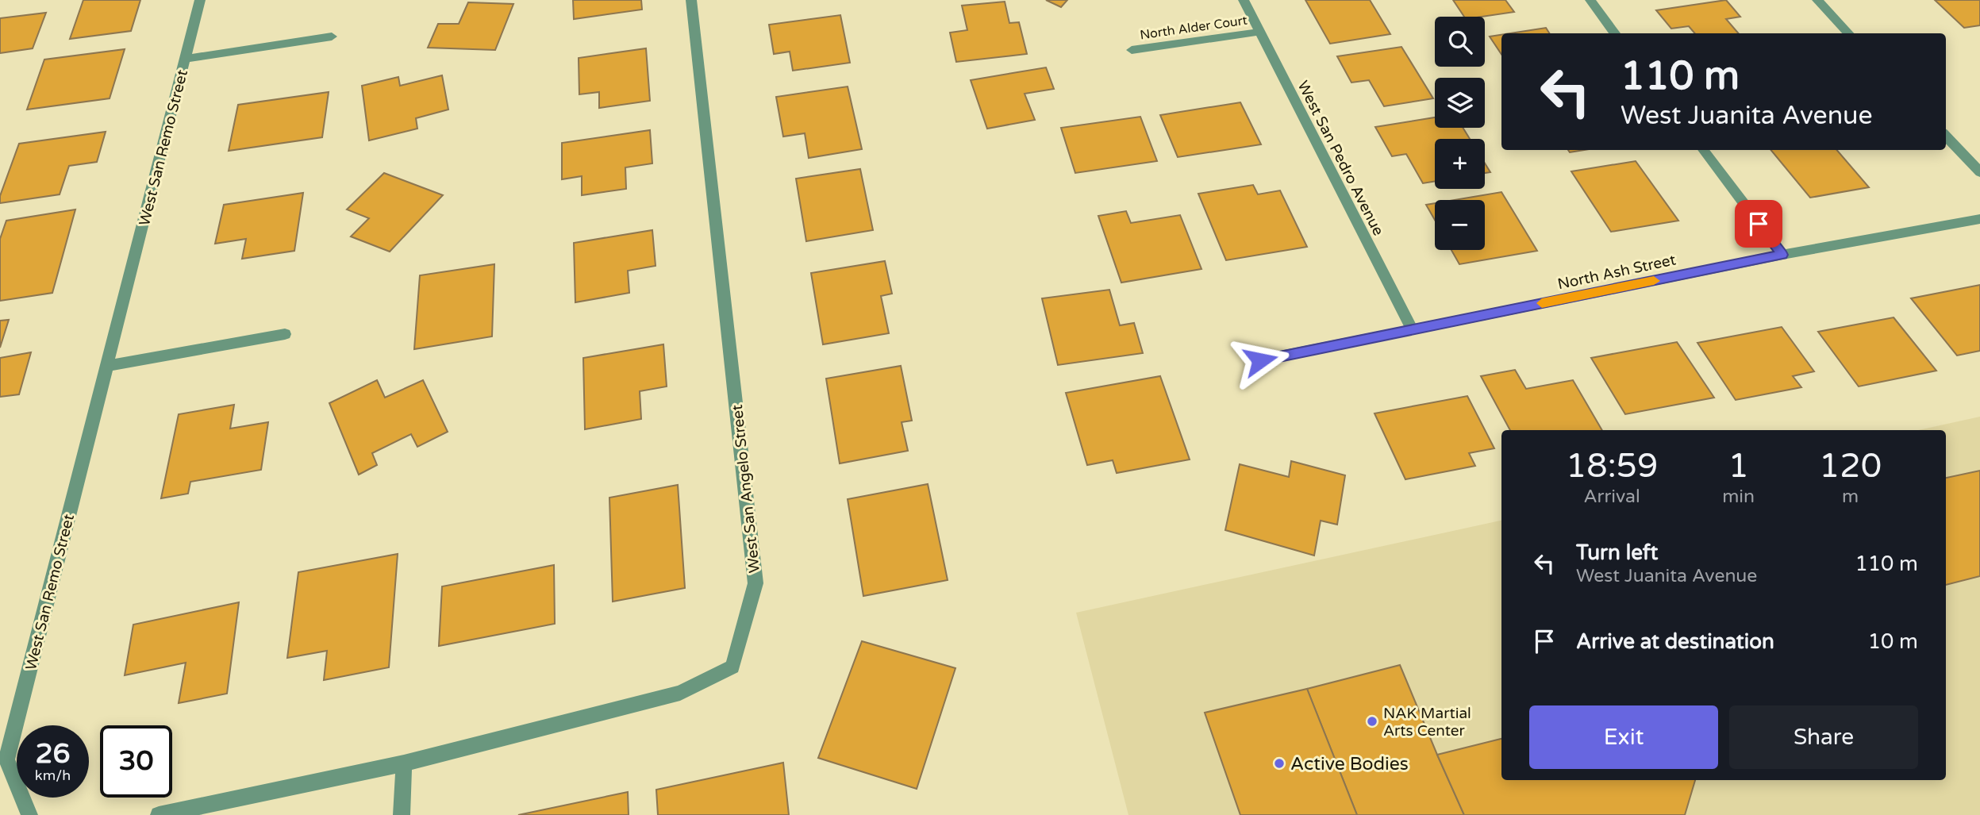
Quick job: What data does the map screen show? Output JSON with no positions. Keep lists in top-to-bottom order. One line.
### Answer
{"streets":{"street":["North Alder Court","West San Remo Street","West San Pedro Avenue","North Ash Street","West San Angelo Street"]},"crossings":[["North Alder Court","West San Pedro Avenue"],["West San Pedro Avenue","North Ash Street"]],"places":["NAK Martial Arts Center","Active Bodies"],"page":{"map_buttons":["+","−"],"turn":["110 m","West Juanita Avenue"],"eta":["18:59","Arrival","1","min","120","m"],"list":[{"name":"Turn left","note":"West Juanita Avenue","value":"110 m"},{"name":"Arrive at destination","value":"10 m"}],"buttons":["Exit","Share"],"speed":"26 km/h","limit":"30"}}
